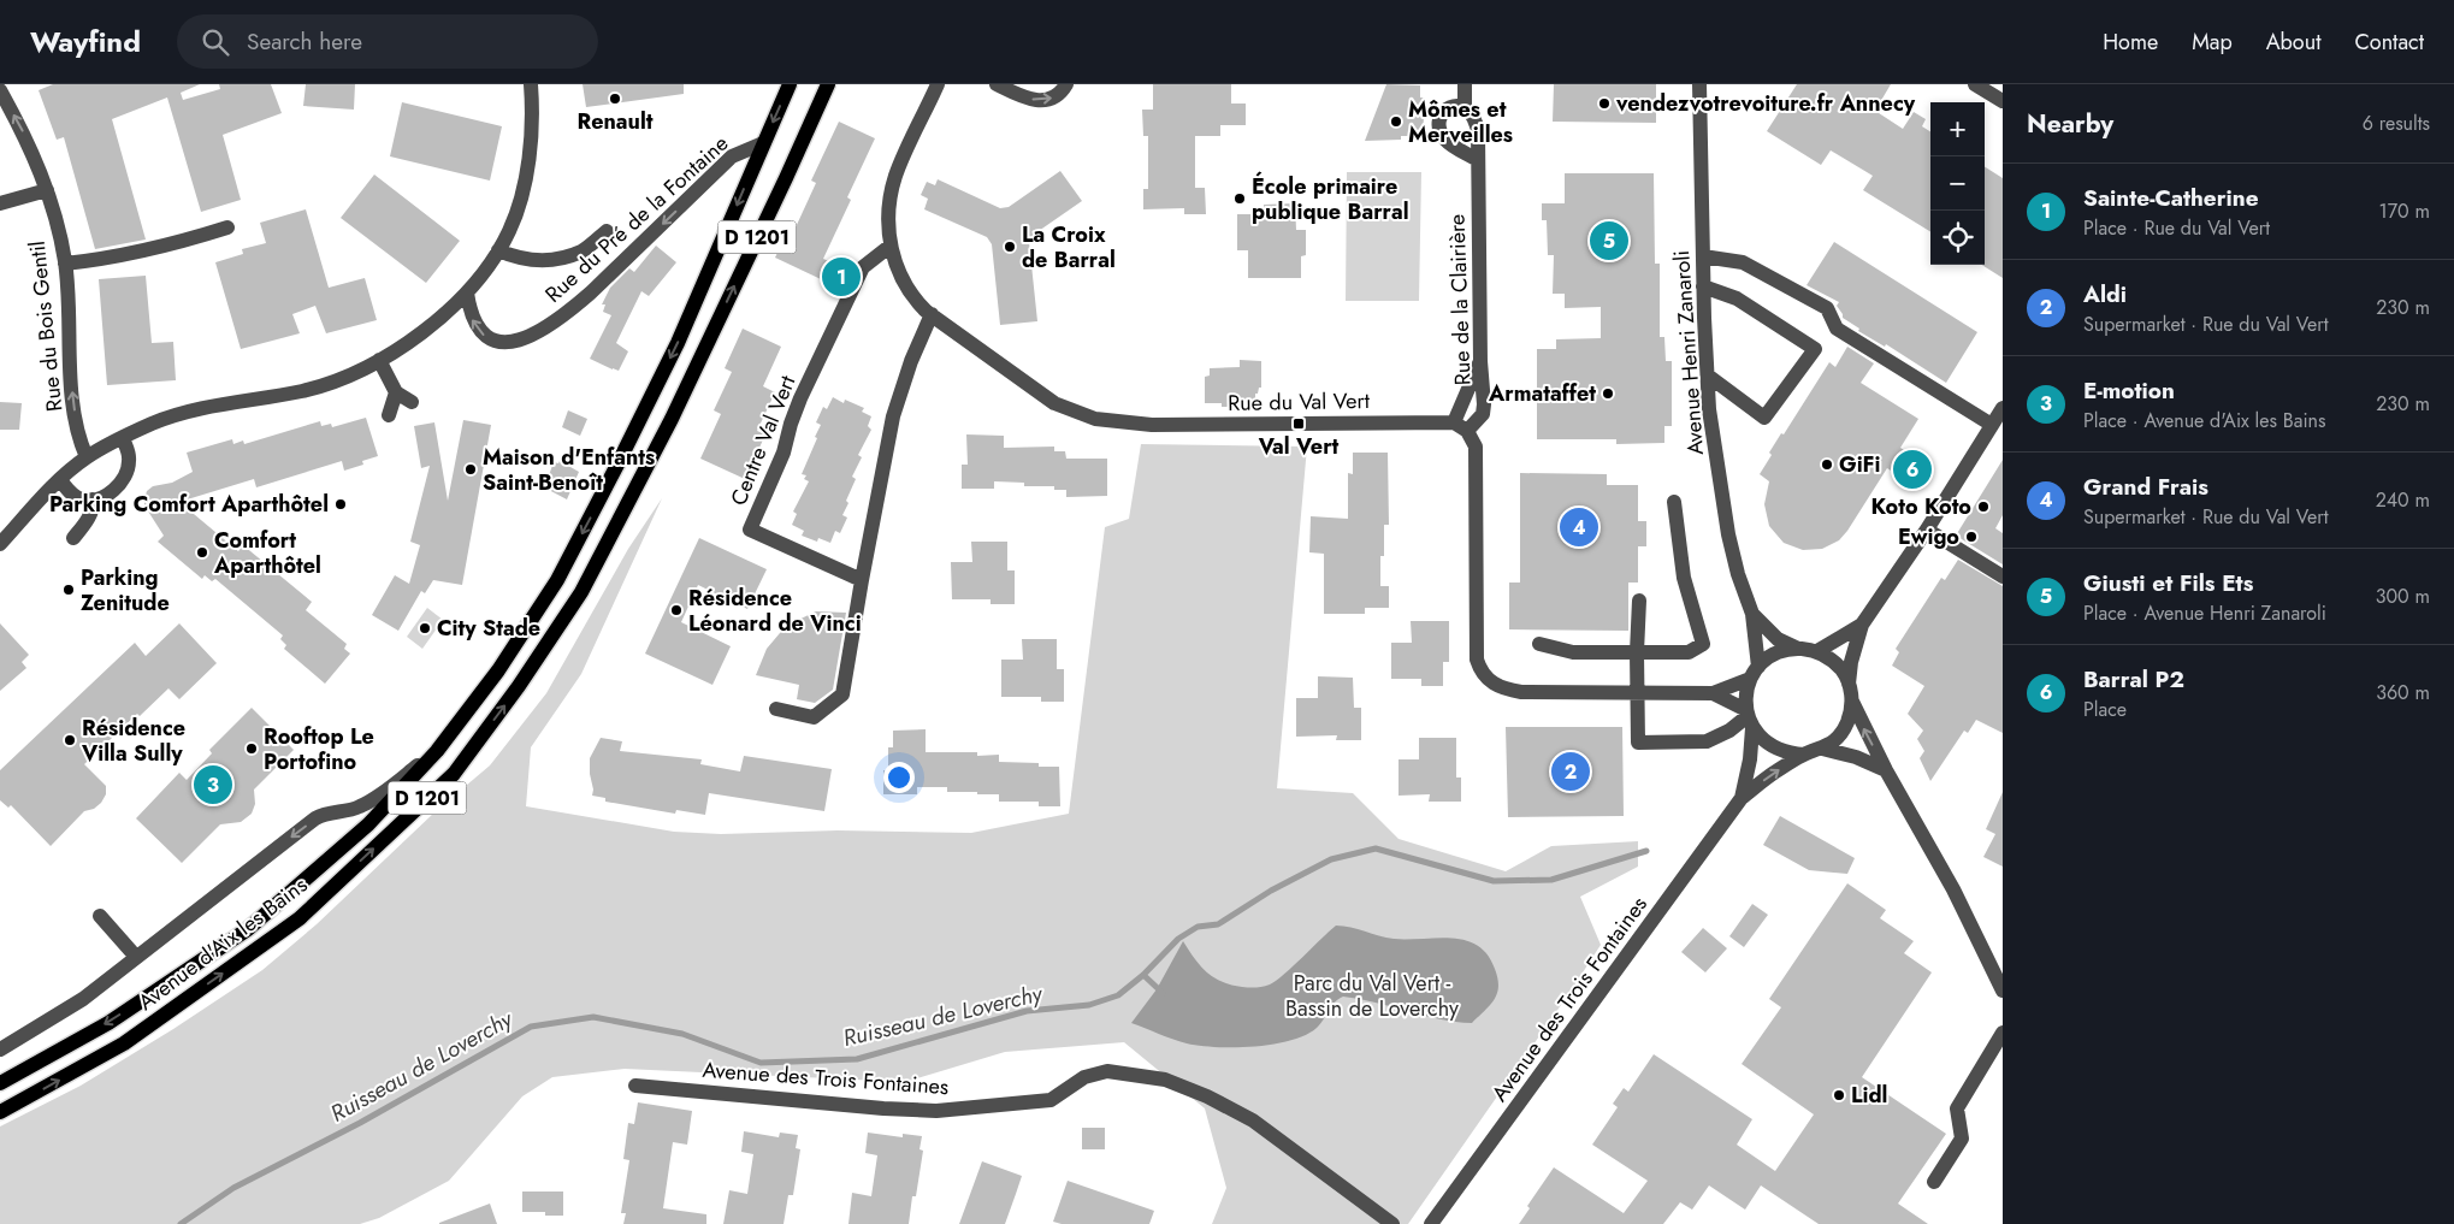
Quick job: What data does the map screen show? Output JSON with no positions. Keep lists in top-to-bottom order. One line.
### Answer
{"streets":{"main road":["D 1201","Avenue d'Aix les Bains"],"street":["Rue du Pré de la Fontaine","Rue de la Clairière","Rue du Bois Gentil","Avenue Henri Zanaroli","Rue du Val Vert","Centre Val Vert","Avenue des Trois Fontaines"]},"crossings":[["Rue du Pré de la Fontaine","Avenue d'Aix les Bains"],["Avenue Henri Zanaroli","Avenue des Trois Fontaines"],["Rue du Val Vert","Centre Val Vert"]],"one_way":["Rue du Bois Gentil"],"water":["Ruisseau de Loverchy"],"parks":["Parc du Val Vert - Bassin de Loverchy"],"places":{"other":["Renault","vendezvotrevoiture.fr Annecy","Mômes et Merveilles","École primaire publique Barral","La Croix de Barral","Armataffet","GiFi","Maison d'Enfants Saint-Benoît","Parking Comfort Aparthôtel","Koto Koto","Ewigo","Comfort Aparthôtel","Parking Zenitude","Résidence Léonard de Vinci","City Stade","Résidence Villa Sully","Rooftop Le Portofino","Lidl"],"transit":["Val Vert"]},"page":{"header":"Wayfind","search":"Search here","nav":["Home","Map","About","Contact"],"heading":["Nearby","6 results"],"map_buttons":["+","−"],"list":[{"mark":"1","name":"Sainte-Catherine","note":"Place · Rue du Val Vert","value":"170 m"},{"mark":"2","name":"Aldi","note":"Supermarket · Rue du Val Vert","value":"230 m"},{"mark":"3","name":"E-motion","note":"Place · Avenue d'Aix les Bains","value":"230 m"},{"mark":"4","name":"Grand Frais","note":"Supermarket · Rue du Val Vert","value":"240 m"},{"mark":"5","name":"Giusti et Fils Ets","note":"Place · Avenue Henri Zanaroli","value":"300 m"},{"mark":"6","name":"Barral P2","note":"Place","value":"360 m"}],"pins":["5","1","6","4","2","3"]}}
